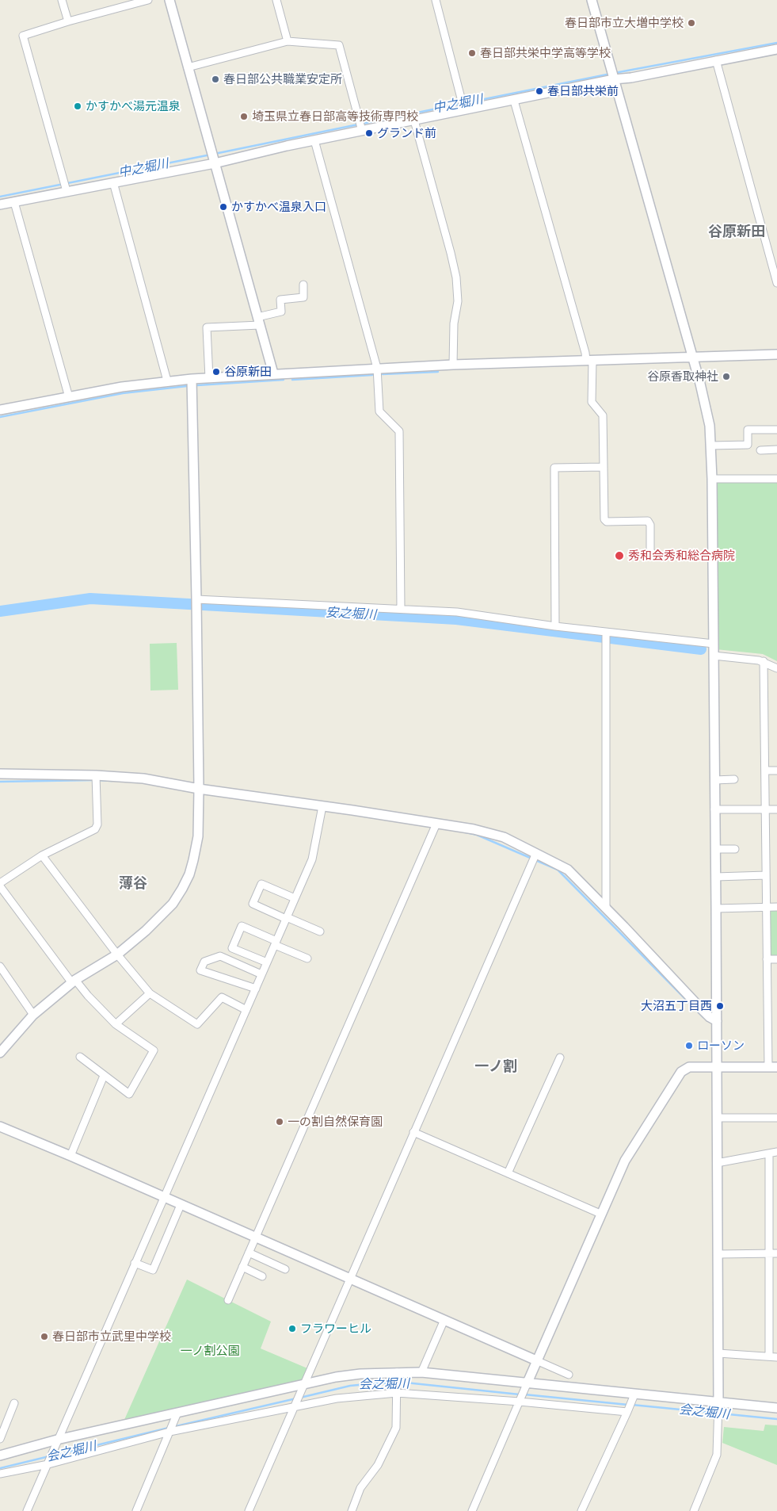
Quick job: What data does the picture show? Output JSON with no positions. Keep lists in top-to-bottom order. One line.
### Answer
{"districts":["谷原新田","薄谷","一ノ割"],"water":["中之堀川","安之堀川","会之堀川"],"parks":["一ノ割公園"],"places":["春日部市立大増中学校","春日部共栄中学高等学校","春日部公共職業安定所","春日部共栄前","かすかべ湯元温泉","埼玉県立春日部高等技術専門校","グランド前","かすかべ温泉入口","谷原新田","谷原香取神社","秀和会秀和総合病院","大沼五丁目西","ローソン","一の割自然保育園","フラワーヒル","春日部市立武里中学校"]}
